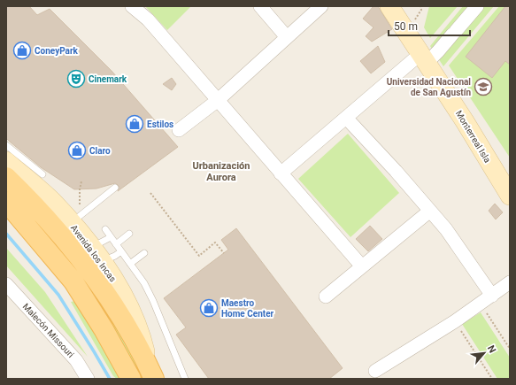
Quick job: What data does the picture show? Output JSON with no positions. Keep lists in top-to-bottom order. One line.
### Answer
{"streets":{"main road":["Avenida los Incas"],"street":["Monterreal Isla","Malecón Missouri"]},"districts":["Urbanización Aurora"],"places":{"shop":["ConeyPark","Estilos","Claro","Maestro Home Center"],"theatre":["Cinemark"],"school or university":["Universidad Nacional de San Agustín"]},"scale_bar":"50 m","north":"top right"}
